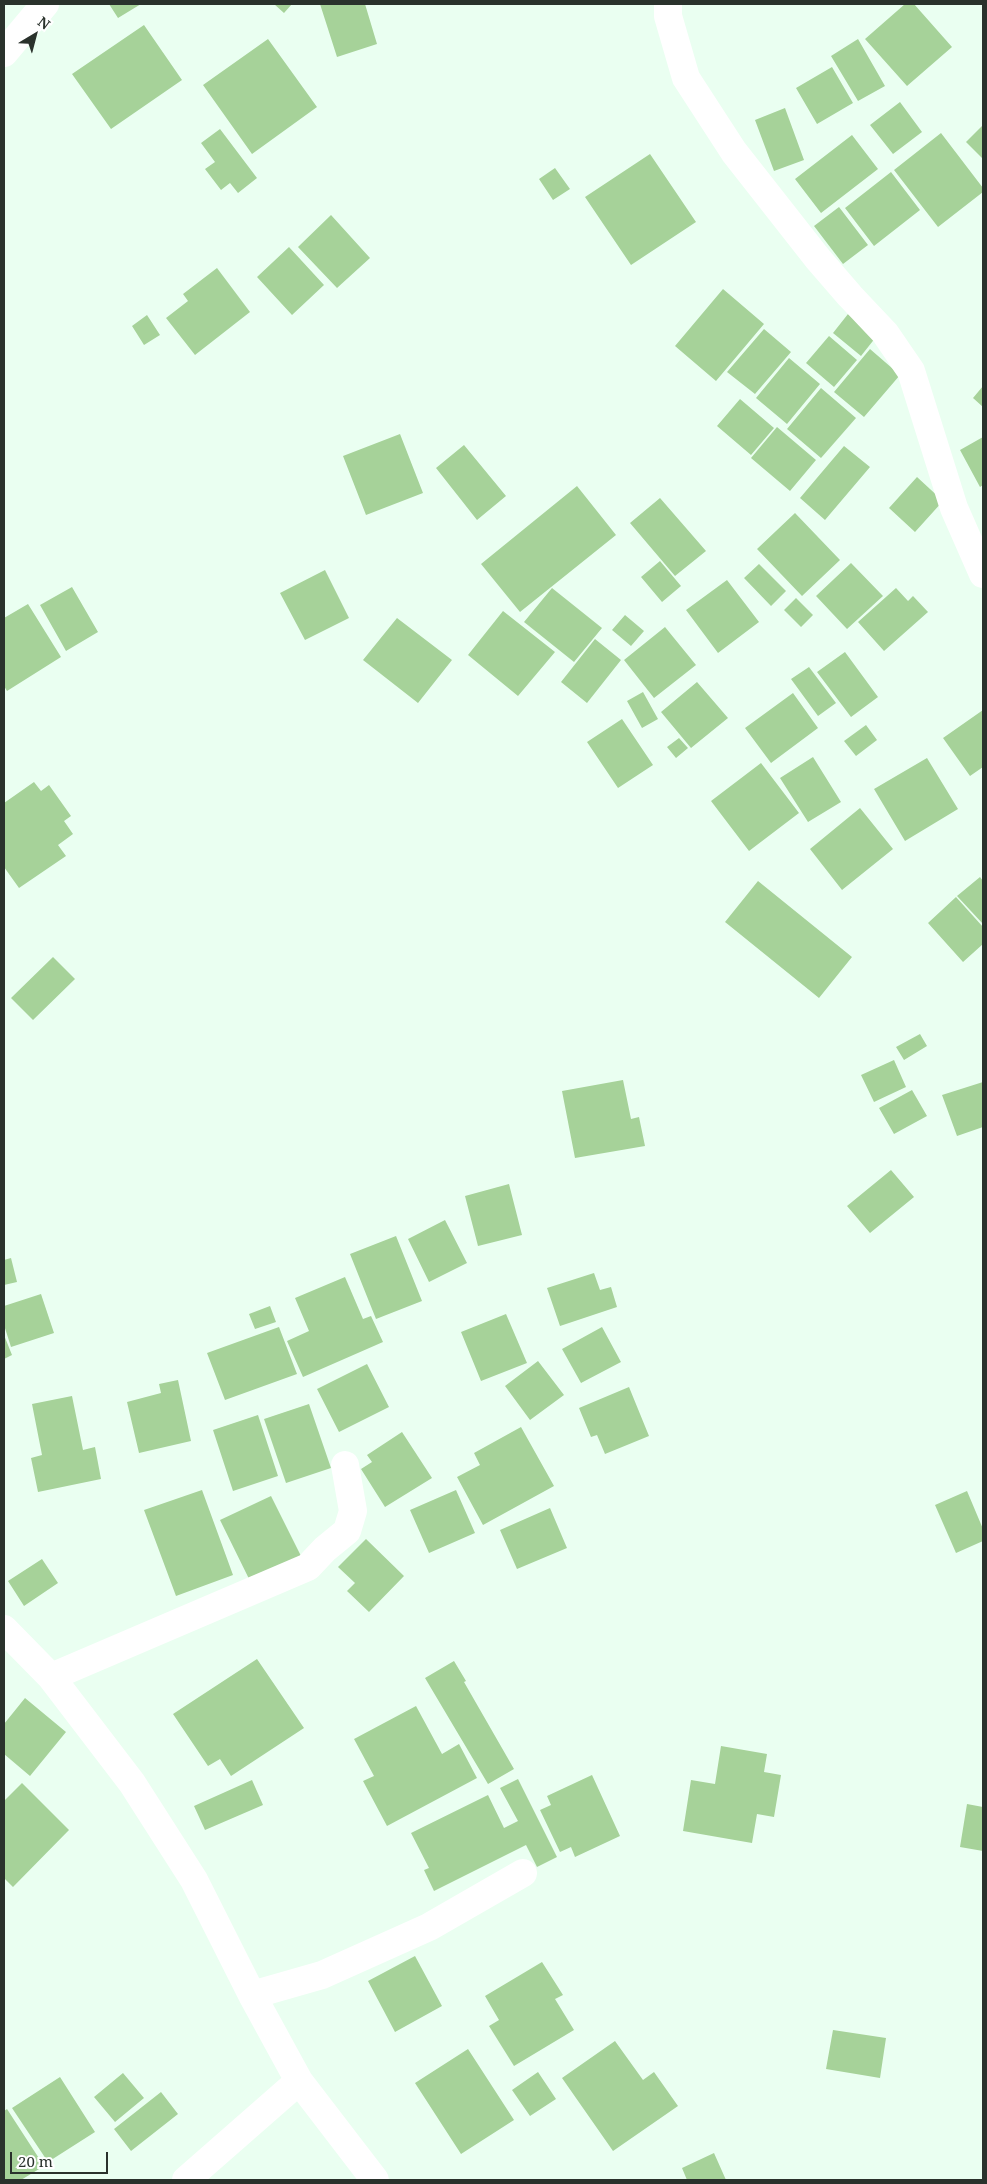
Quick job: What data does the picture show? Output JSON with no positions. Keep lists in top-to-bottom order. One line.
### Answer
{"scale_bar":"20 m","north":"top right"}
